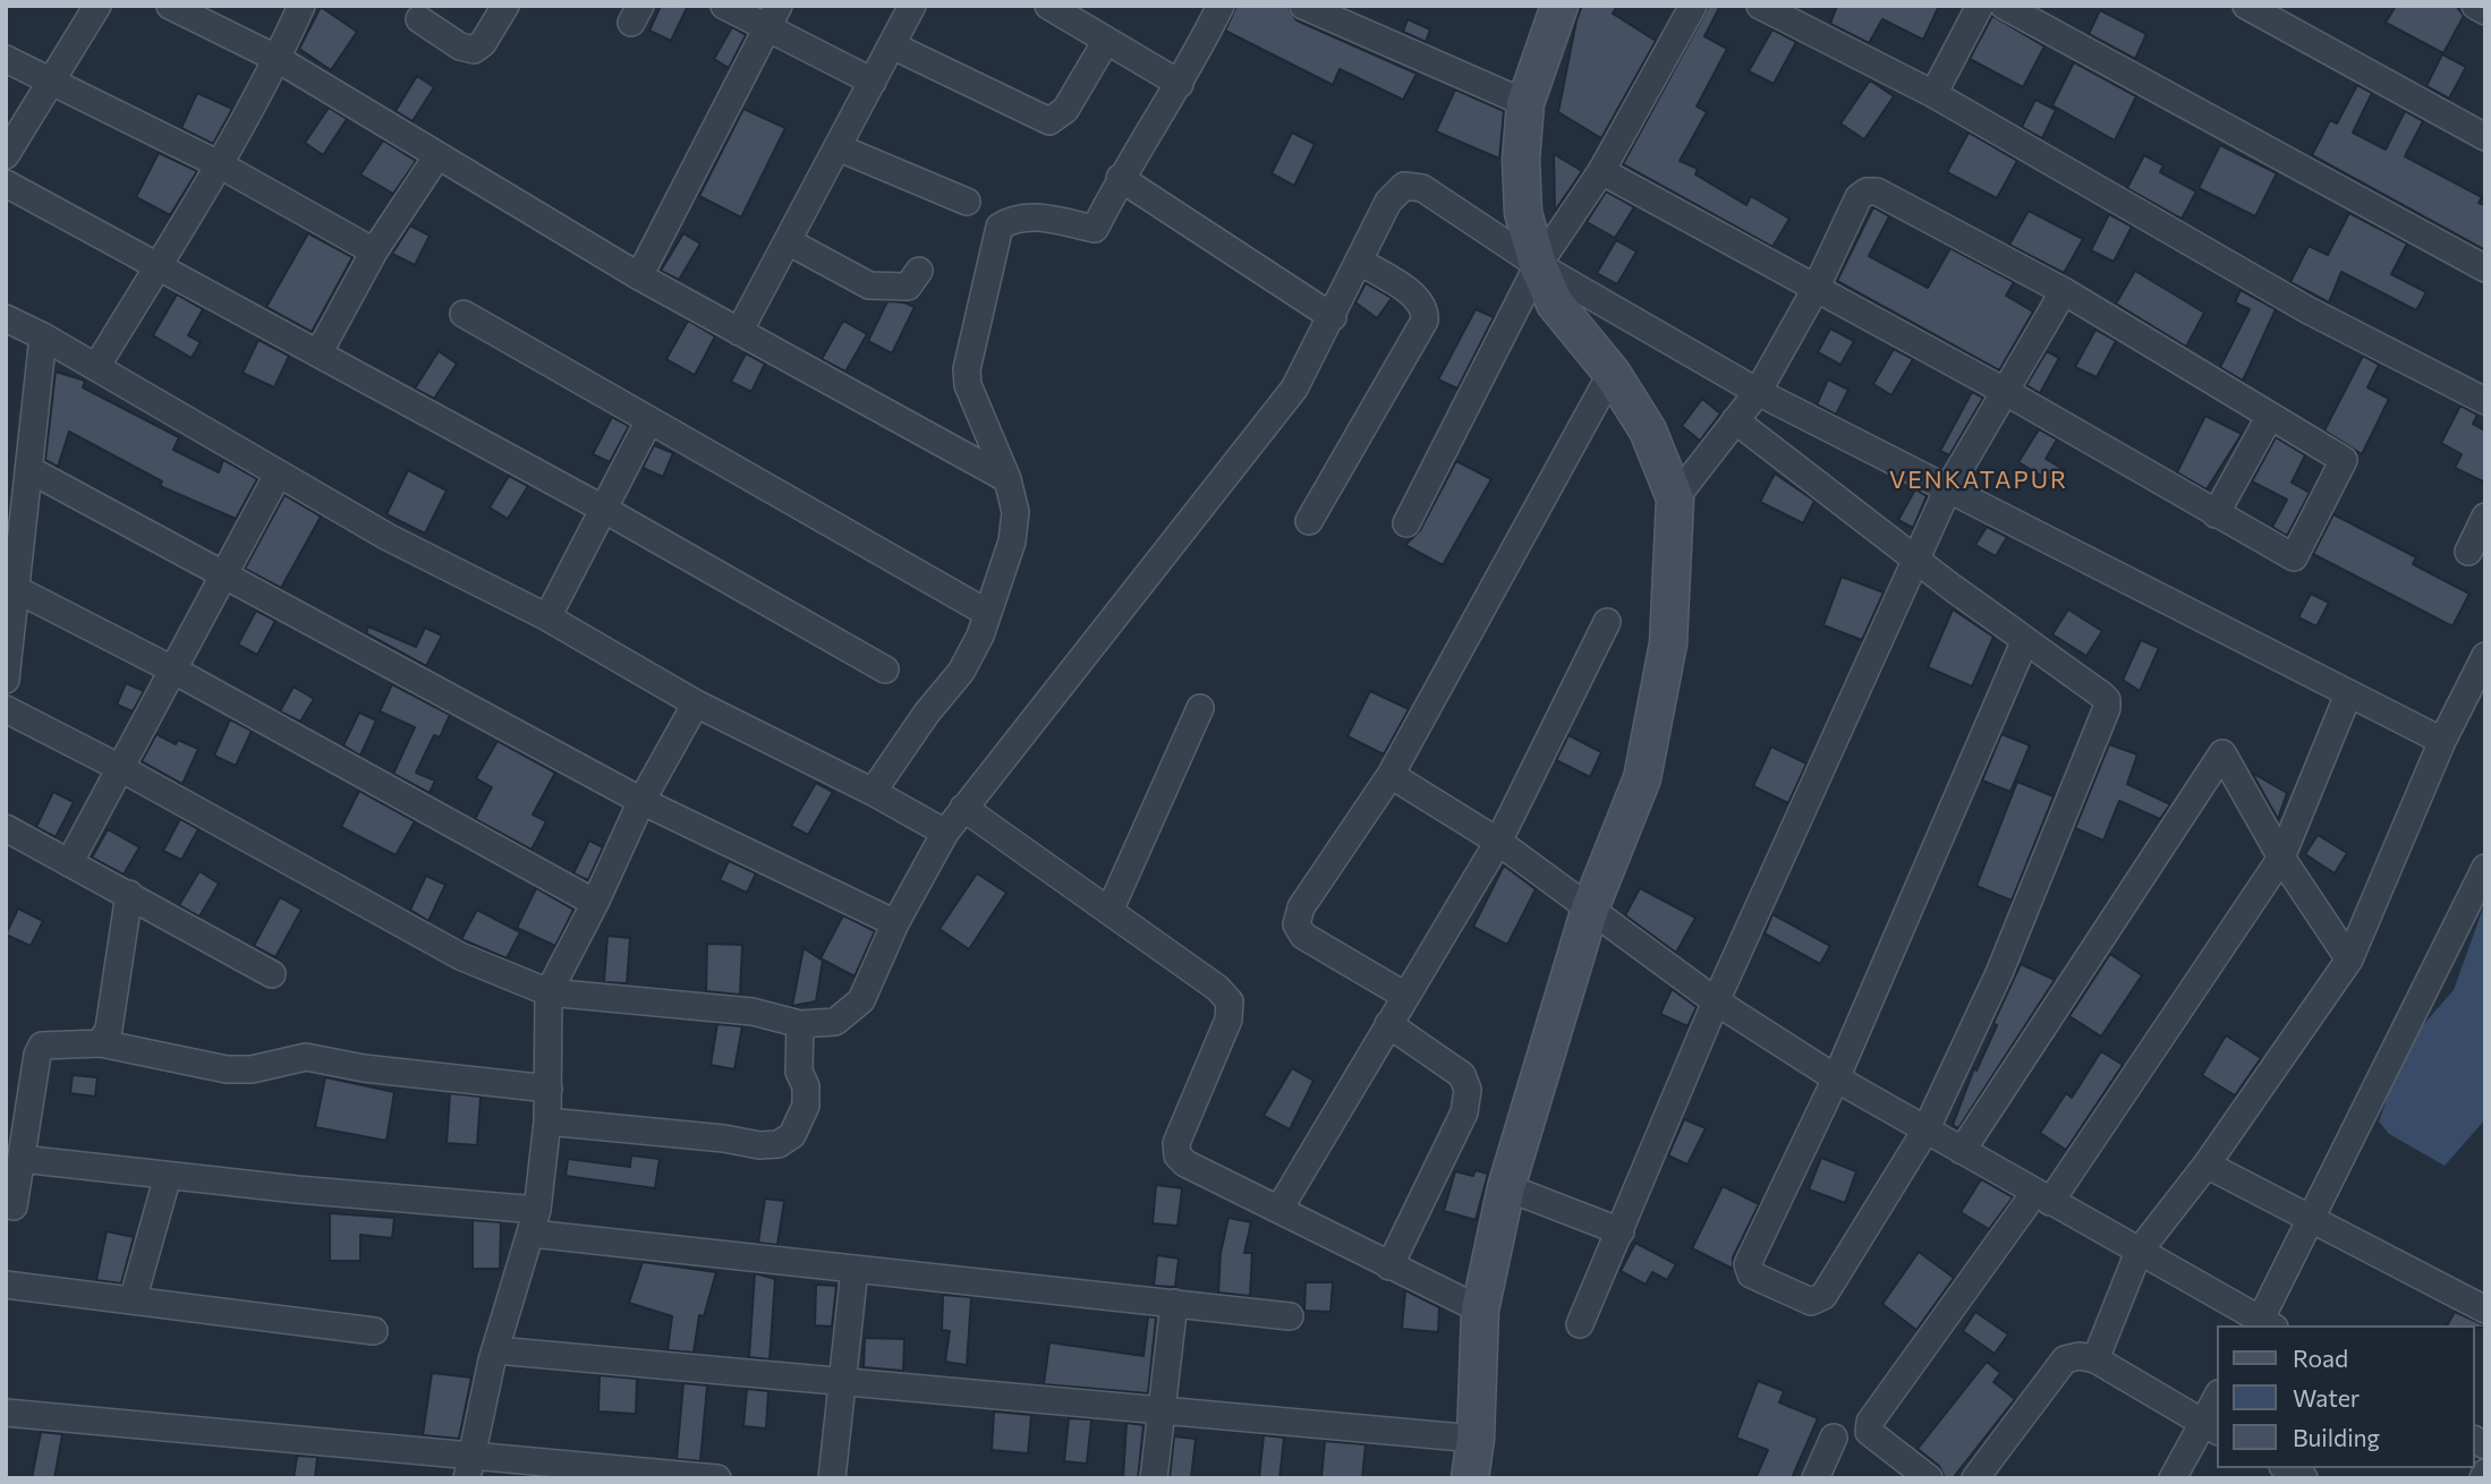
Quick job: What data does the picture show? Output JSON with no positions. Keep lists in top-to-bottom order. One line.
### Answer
{"districts":["VENKATAPUR"],"legend":["Road","Water","Building"]}
